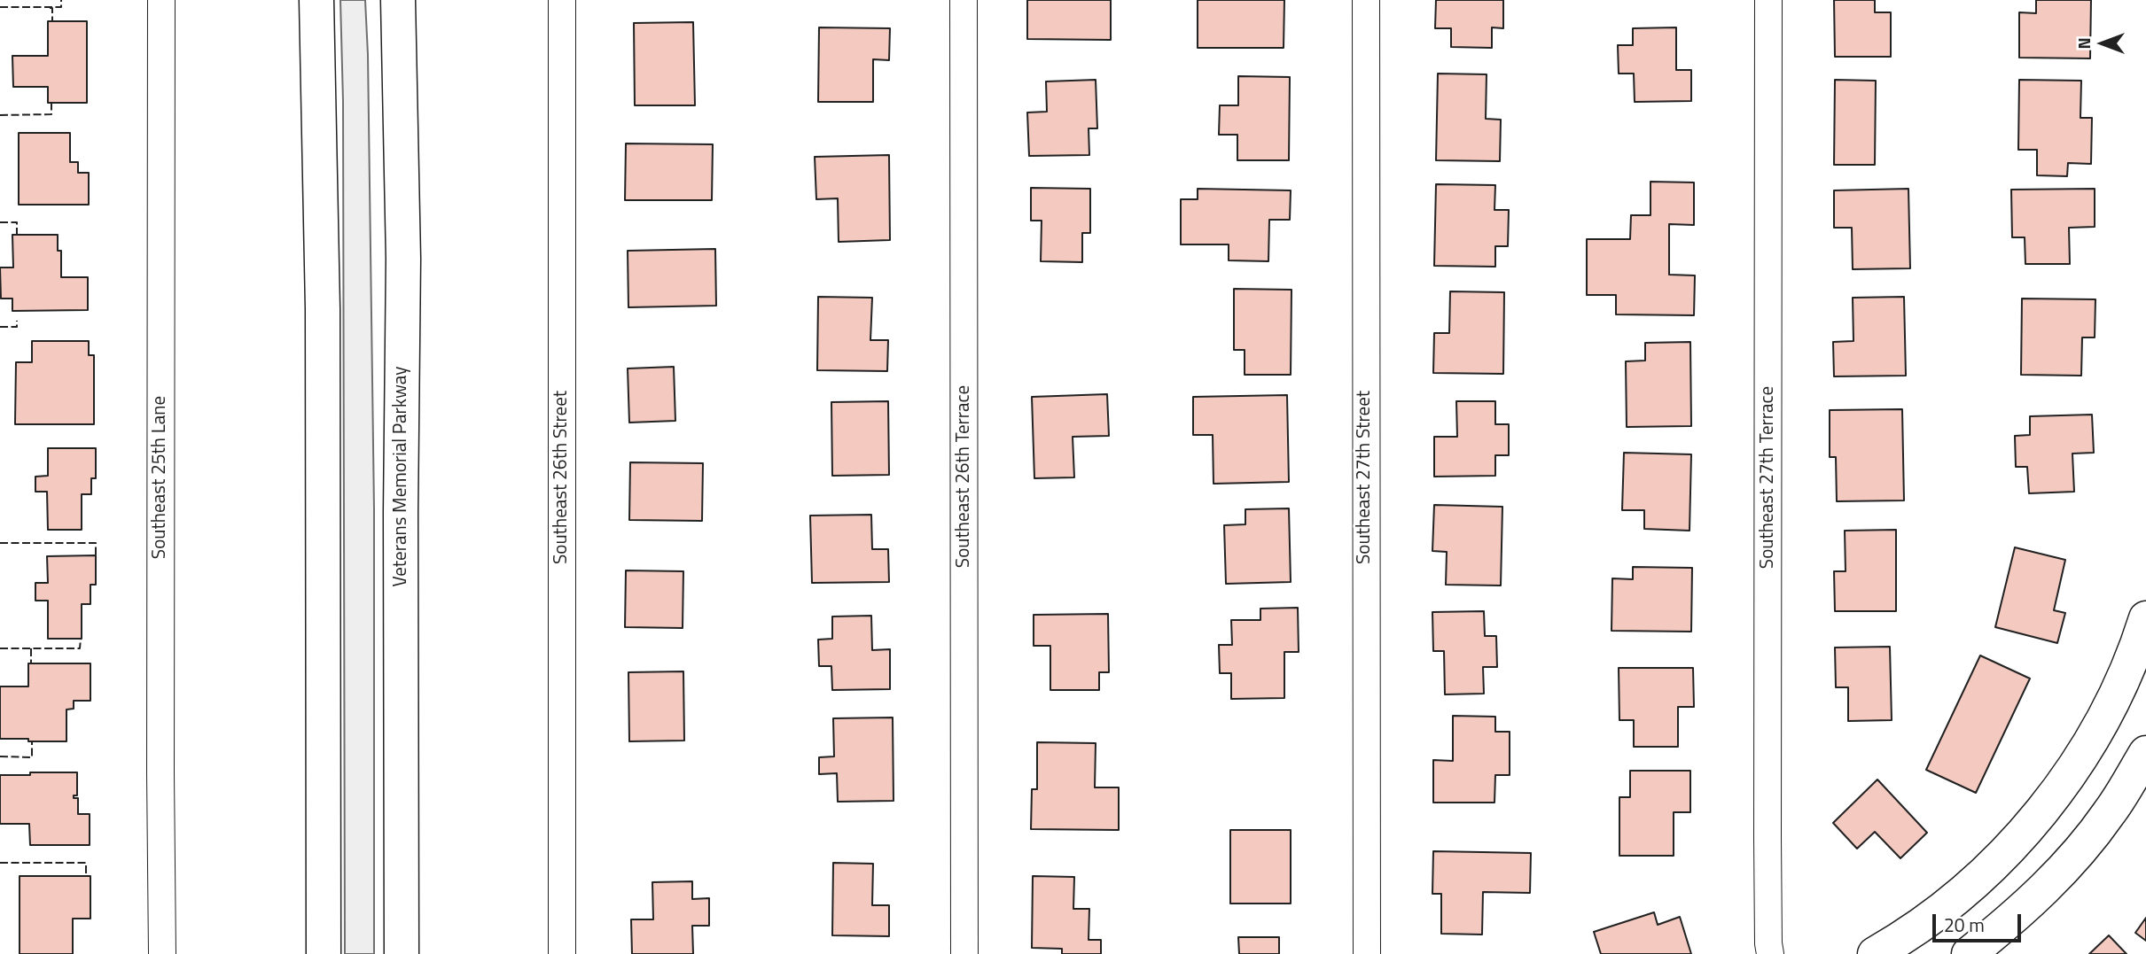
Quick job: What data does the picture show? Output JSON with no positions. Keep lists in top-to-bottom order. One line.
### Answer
{"streets":{"main road":["Veterans Memorial Parkway"],"street":["Southeast 26th Terrace","Southeast 25th Lane","Southeast 26th Street","Southeast 27th Street","Southeast 27th Terrace"]},"scale_bar":"20 m","north":"left"}
